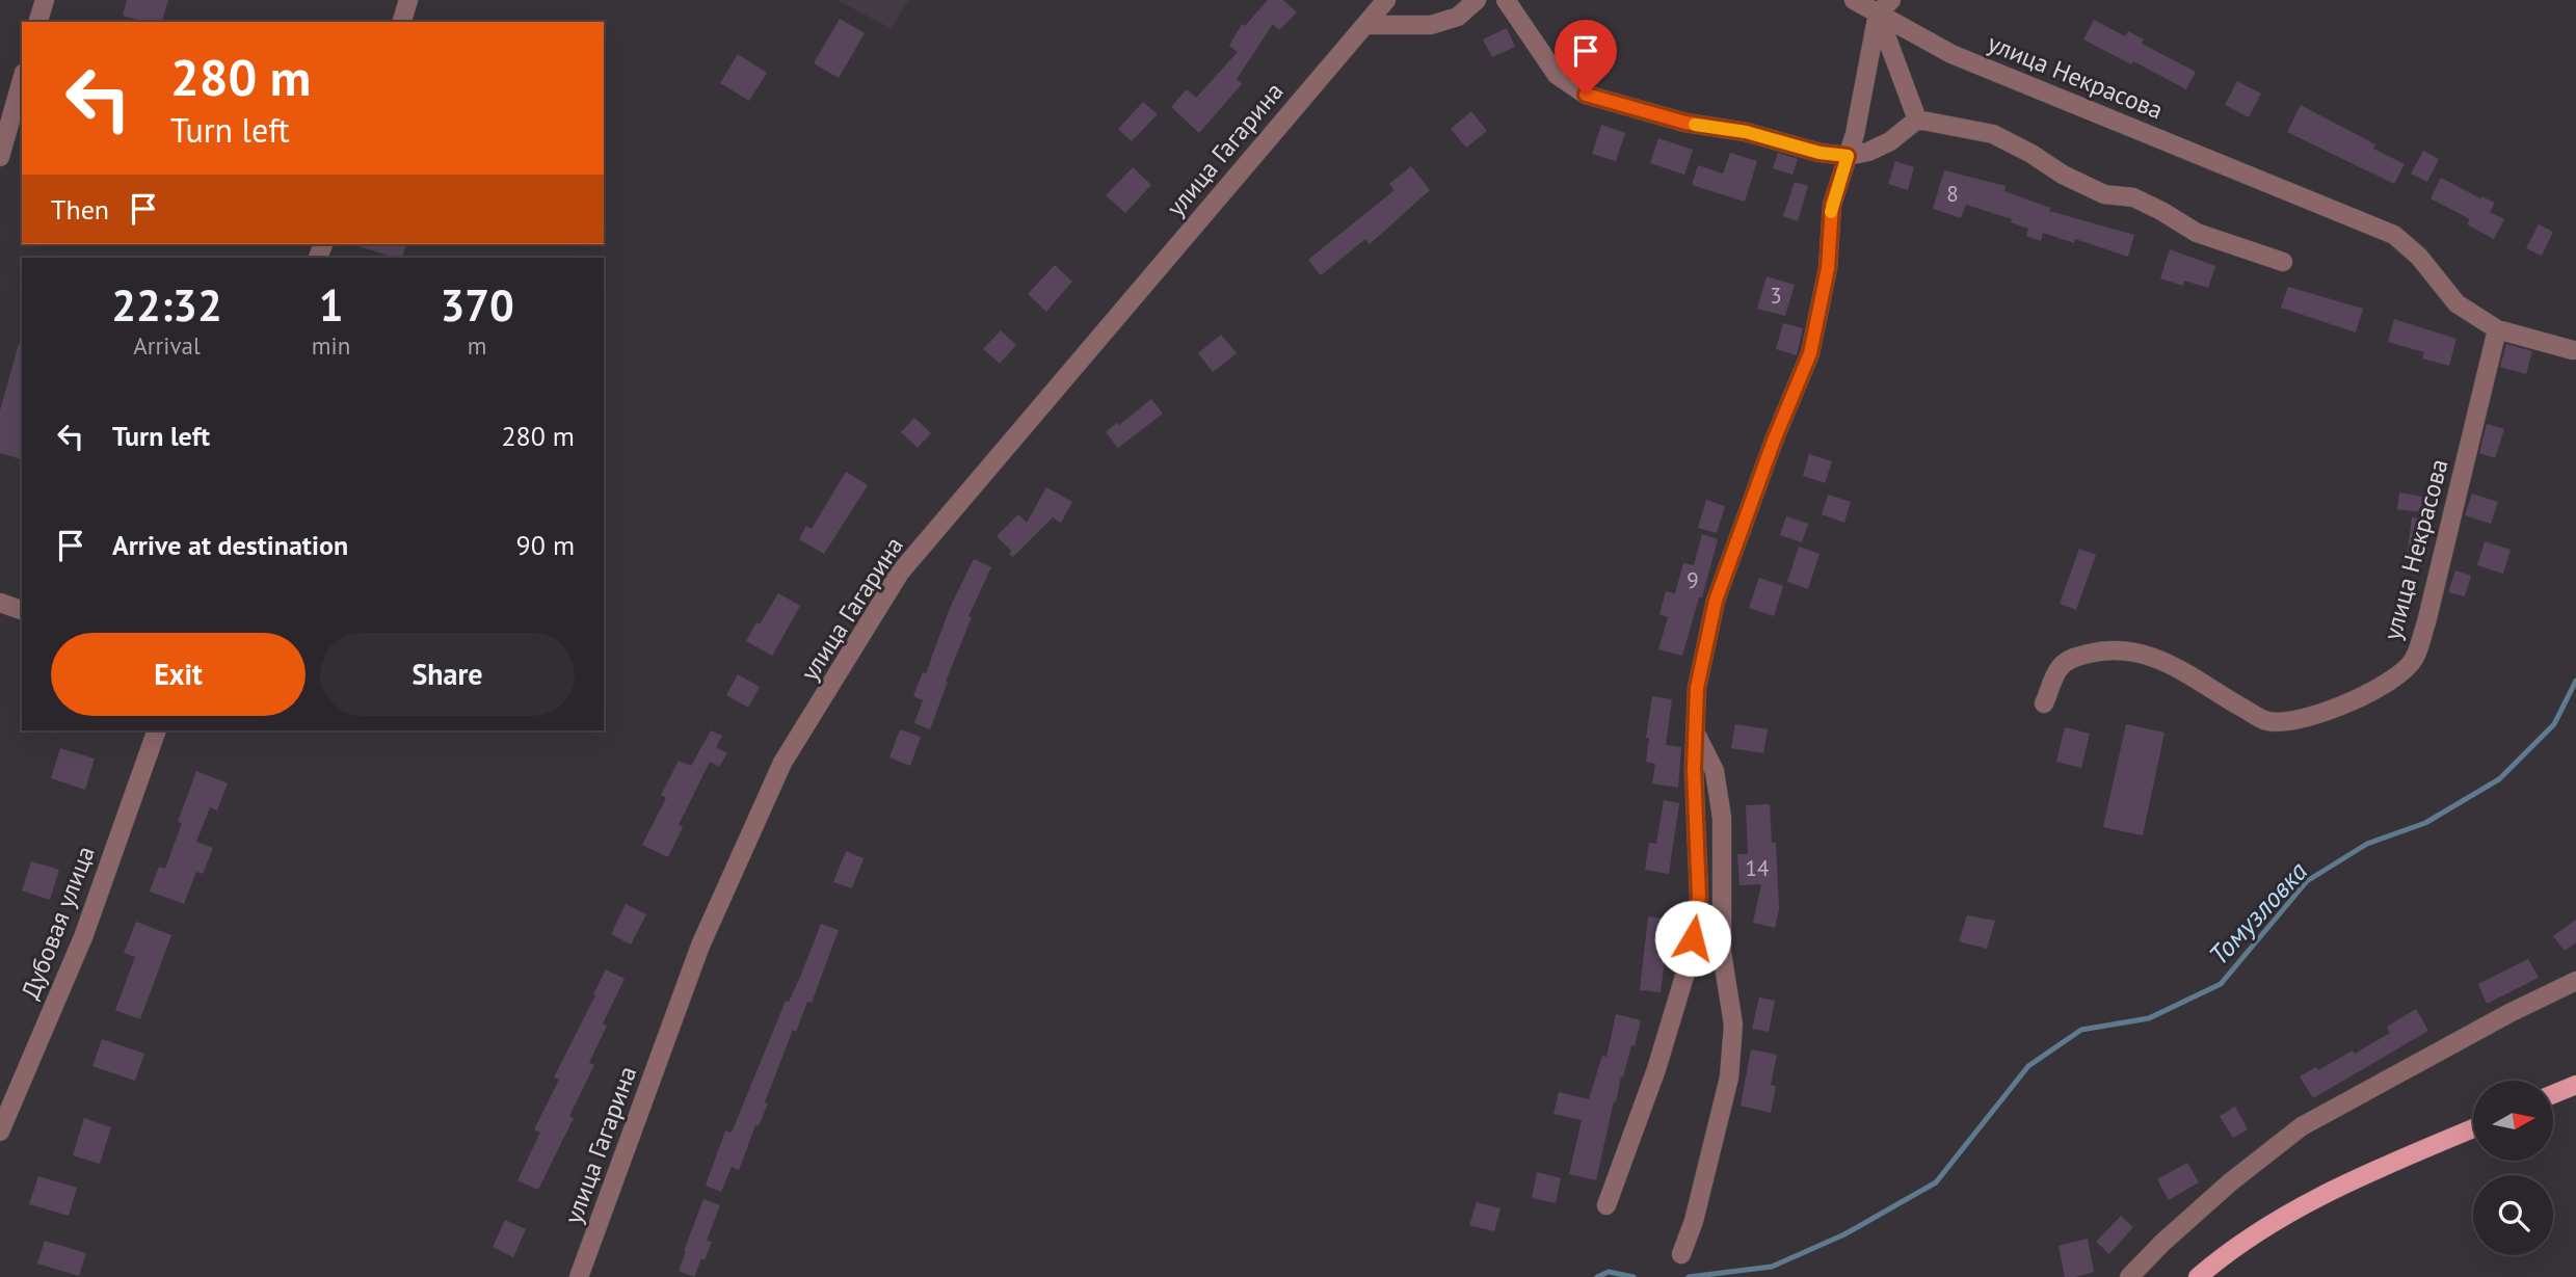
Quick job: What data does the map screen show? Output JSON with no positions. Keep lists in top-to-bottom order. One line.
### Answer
{"streets":{"street":["улица Некрасова","улица Гагарина","Дубовая улица"]},"water":["Томузловка"],"house_numbers":["8","3","9","14"],"north":"right","page":{"turn":["280 m","Turn left"],"then":"Then","eta":["22:32","Arrival","1","min","370","m"],"list":[{"name":"Turn left","value":"280 m"},{"name":"Arrive at destination","value":"90 m"}],"buttons":["Exit","Share"]}}
